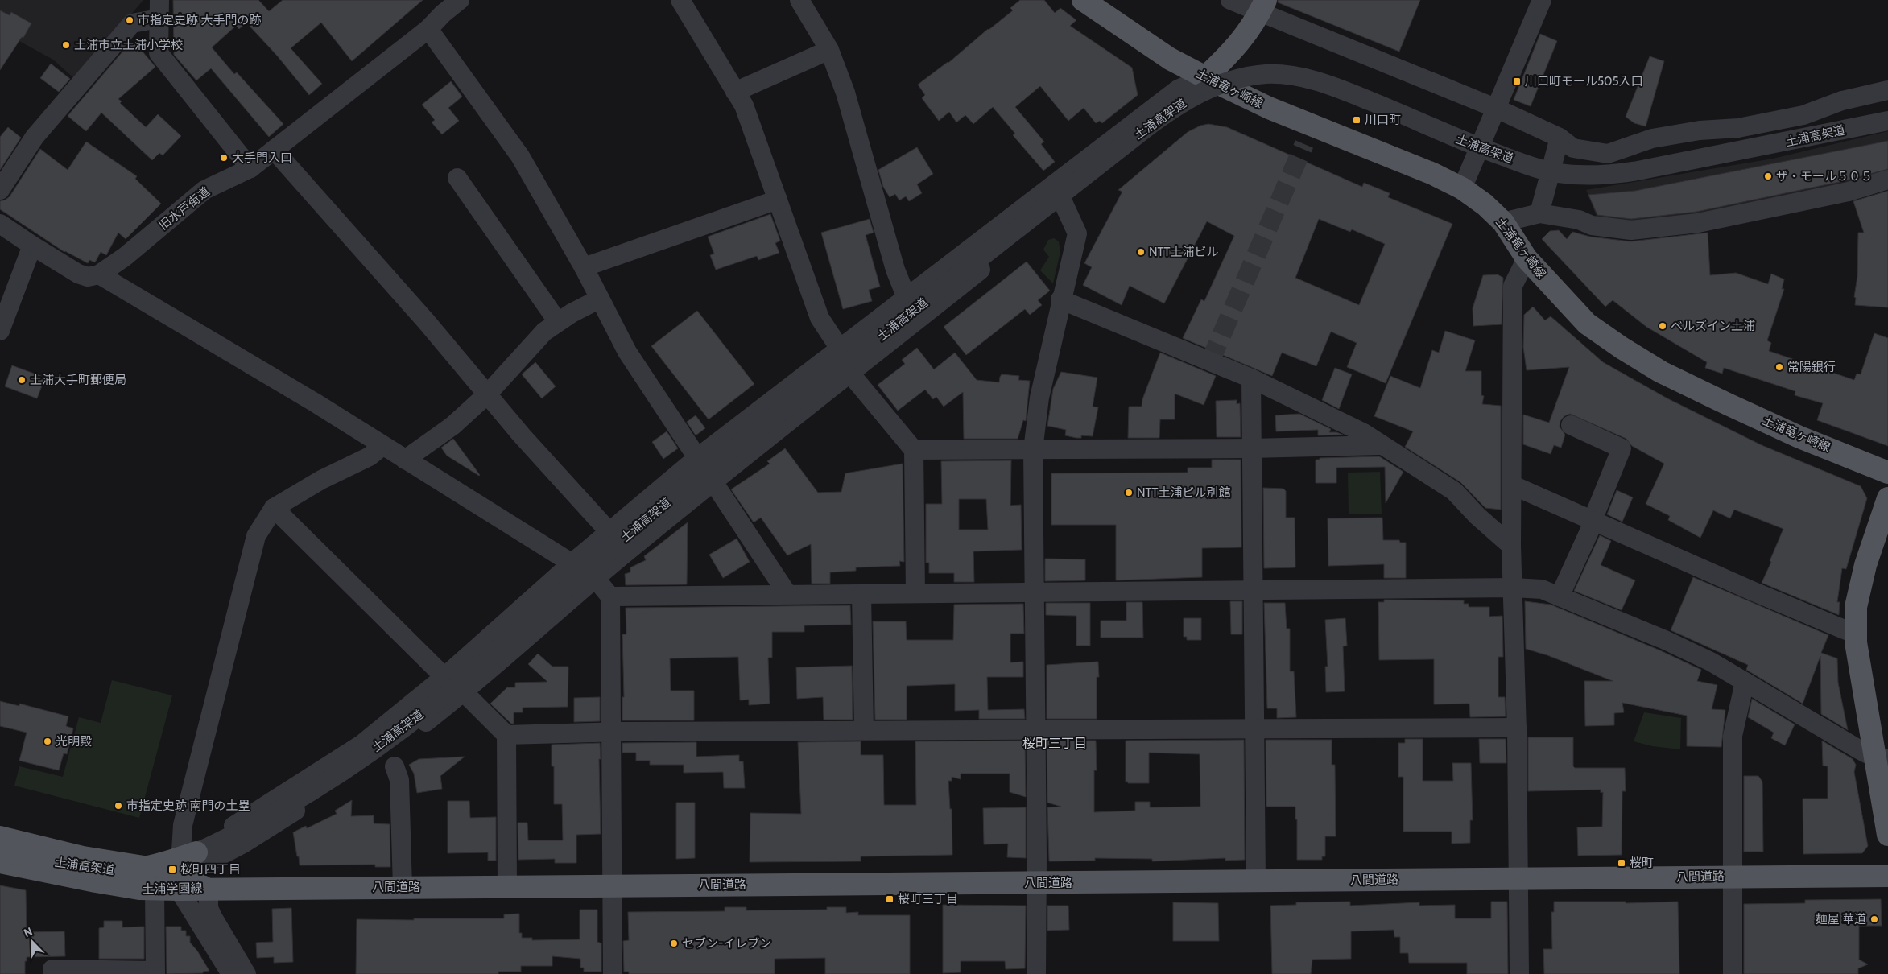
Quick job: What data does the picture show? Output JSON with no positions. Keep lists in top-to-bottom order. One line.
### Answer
{"streets":{"main road":["土浦竜ヶ崎線","土浦高架道","八間道路","土浦学園線"],"street":["旧水戸街道"]},"crossings":[["八間道路","土浦学園線"]],"districts":["桜町三丁目"],"places":{"other":["市指定史跡 大手門の跡","土浦市立土浦小学校","大手門入口","ザ・モール５０５","NTT土浦ビル","ベルズイン土浦","常陽銀行","土浦大手町郵便局","NTT土浦ビル別館","光明殿","市指定史跡 南門の土塁","麺屋 華道","セブン-イレブン"],"transit":["川口町モール505入口","川口町","桜町","桜町四丁目","桜町三丁目"]},"north":"top left"}
